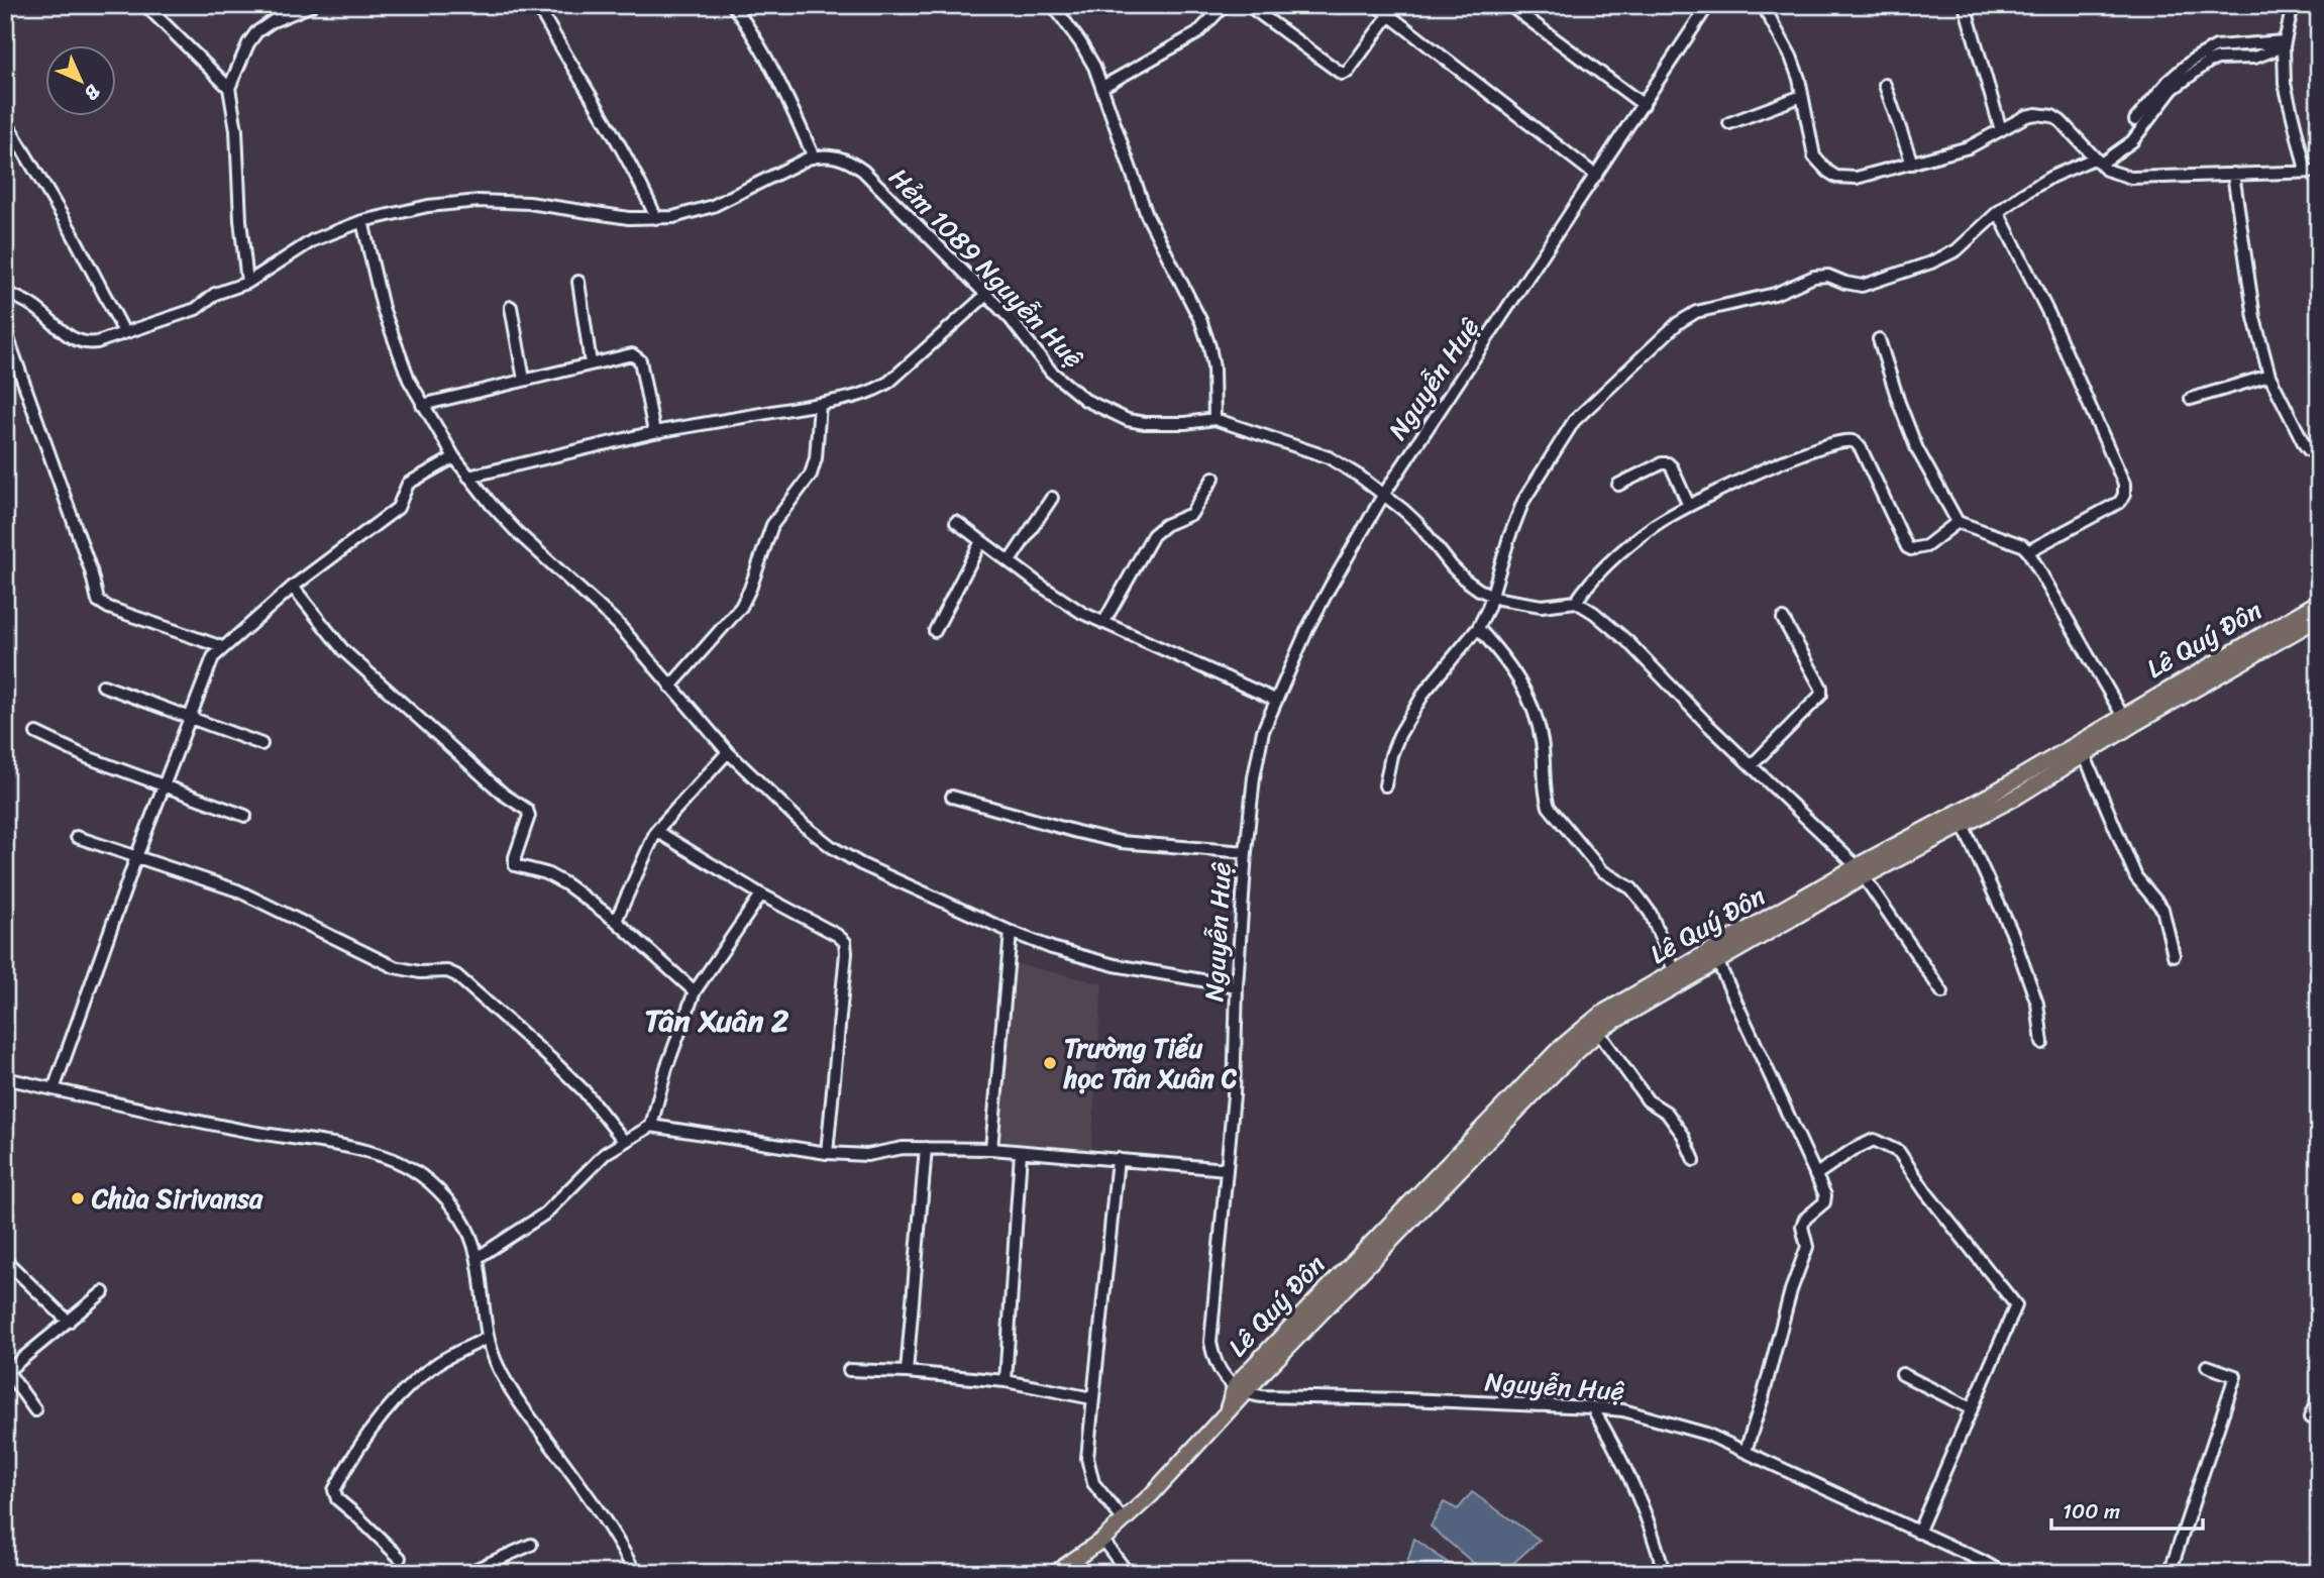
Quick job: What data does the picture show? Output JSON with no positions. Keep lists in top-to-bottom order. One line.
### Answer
{"streets":{"main road":["Lê Quý Đôn"],"street":["Hẻm 1089 Nguyễn Huệ","Nguyễn Huệ"]},"crossings":[["Hẻm 1089 Nguyễn Huệ","Nguyễn Huệ"],["Nguyễn Huệ","Lê Quý Đôn"]],"districts":["Tân Xuân 2"],"places":["Trường Tiểu học Tân Xuân C","Chùa Sirivansa"],"scale_bar":"100 m","north":"bottom right"}
